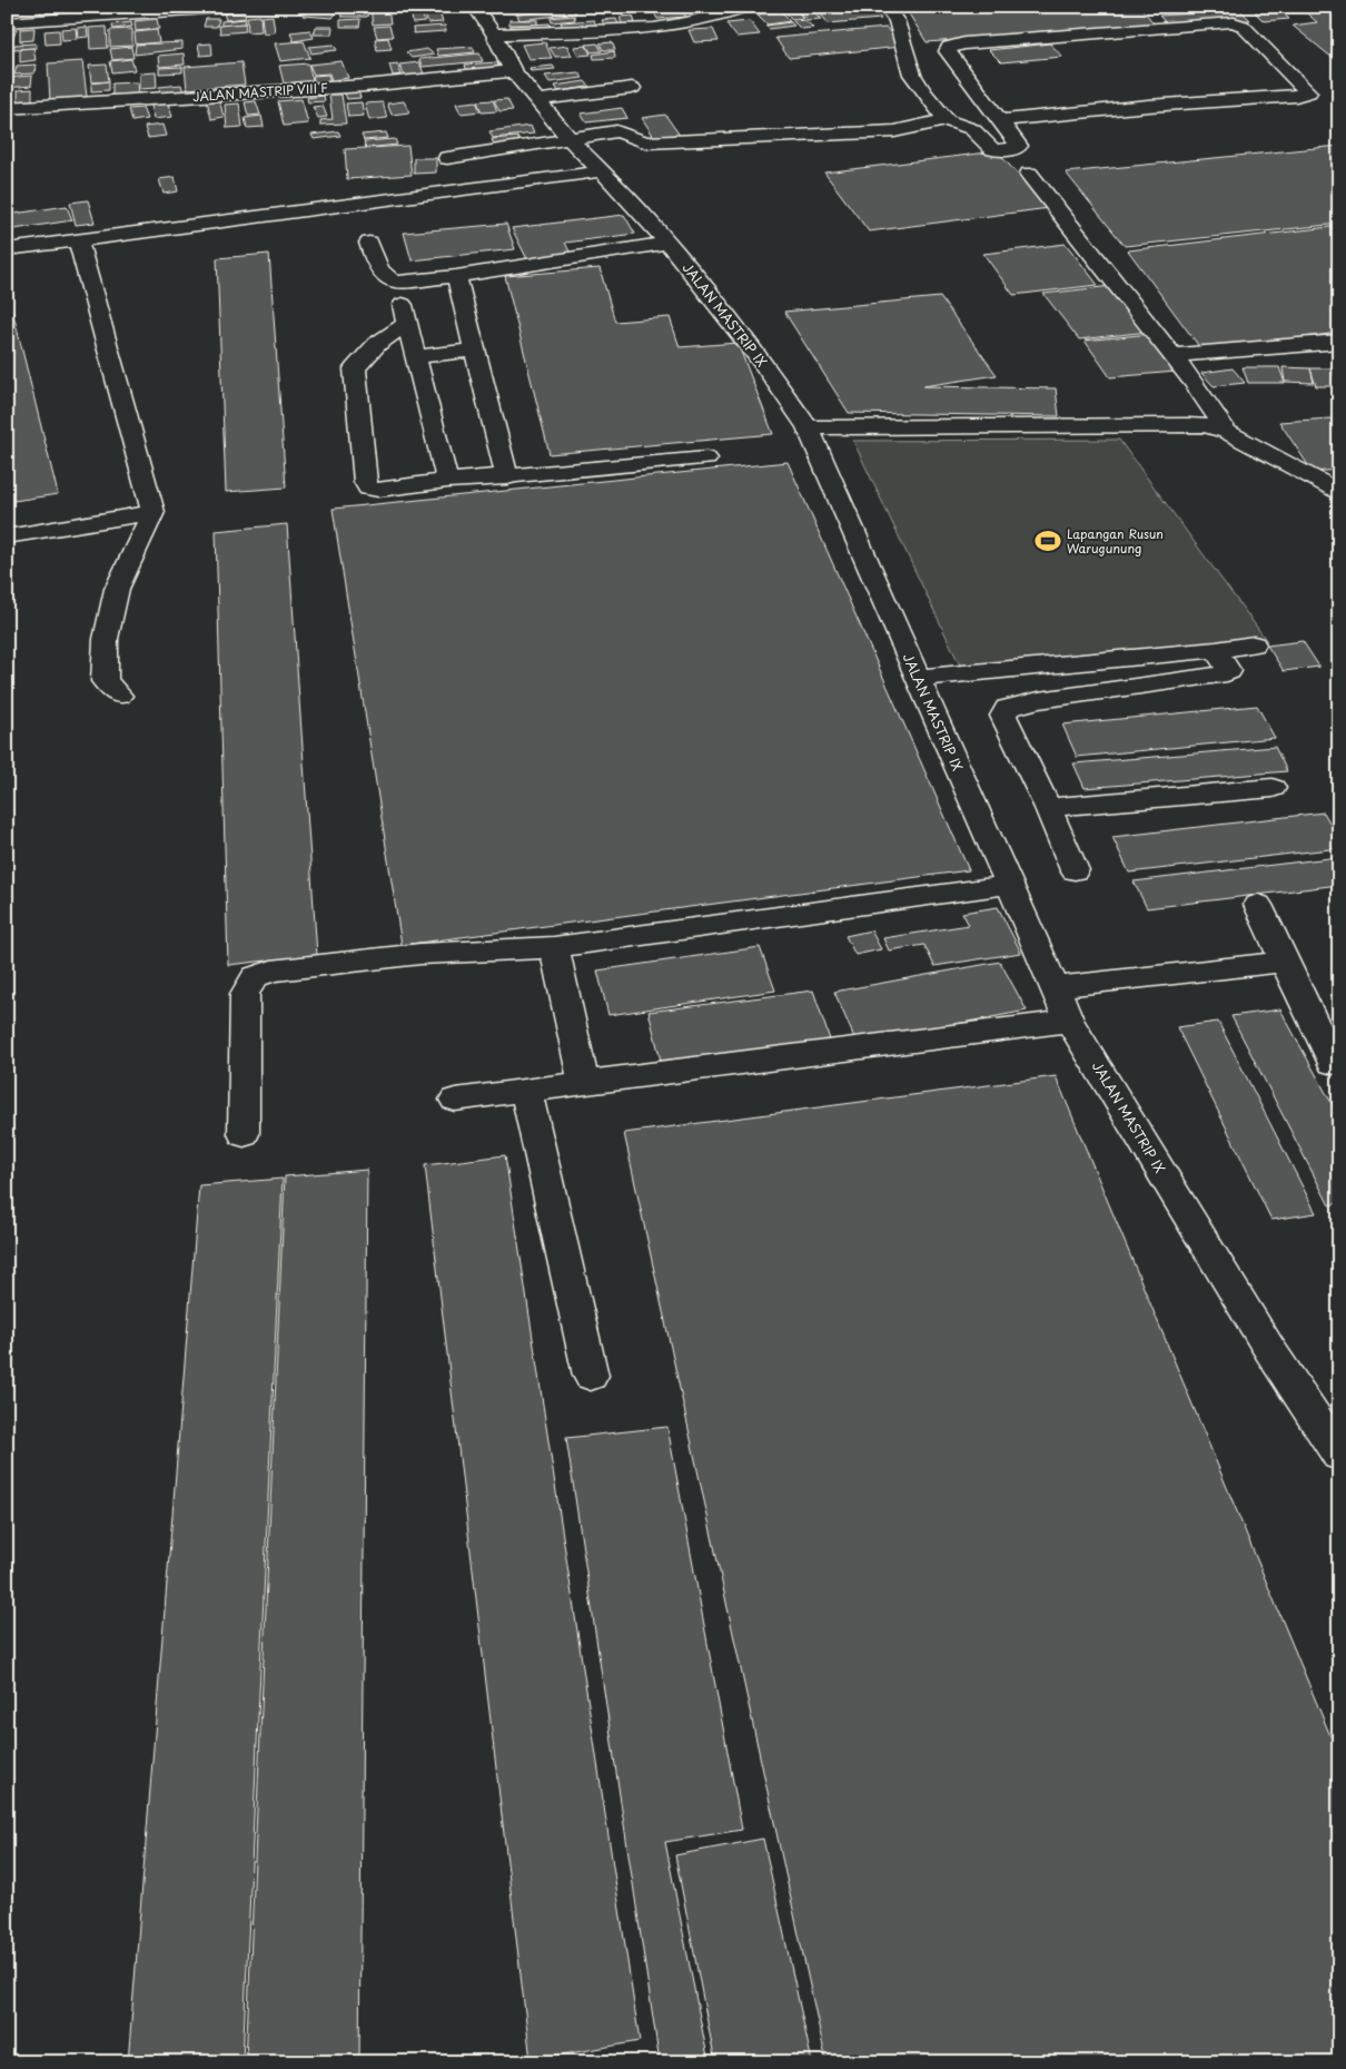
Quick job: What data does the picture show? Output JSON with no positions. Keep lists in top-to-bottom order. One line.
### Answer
{"streets":{"street":["JALAN MASTRIP VIII F","JALAN MASTRIP IX"]},"crossings":[["JALAN MASTRIP VIII F","JALAN MASTRIP IX"]],"places":{"sports":["Lapangan Rusun Warugunung"]}}
